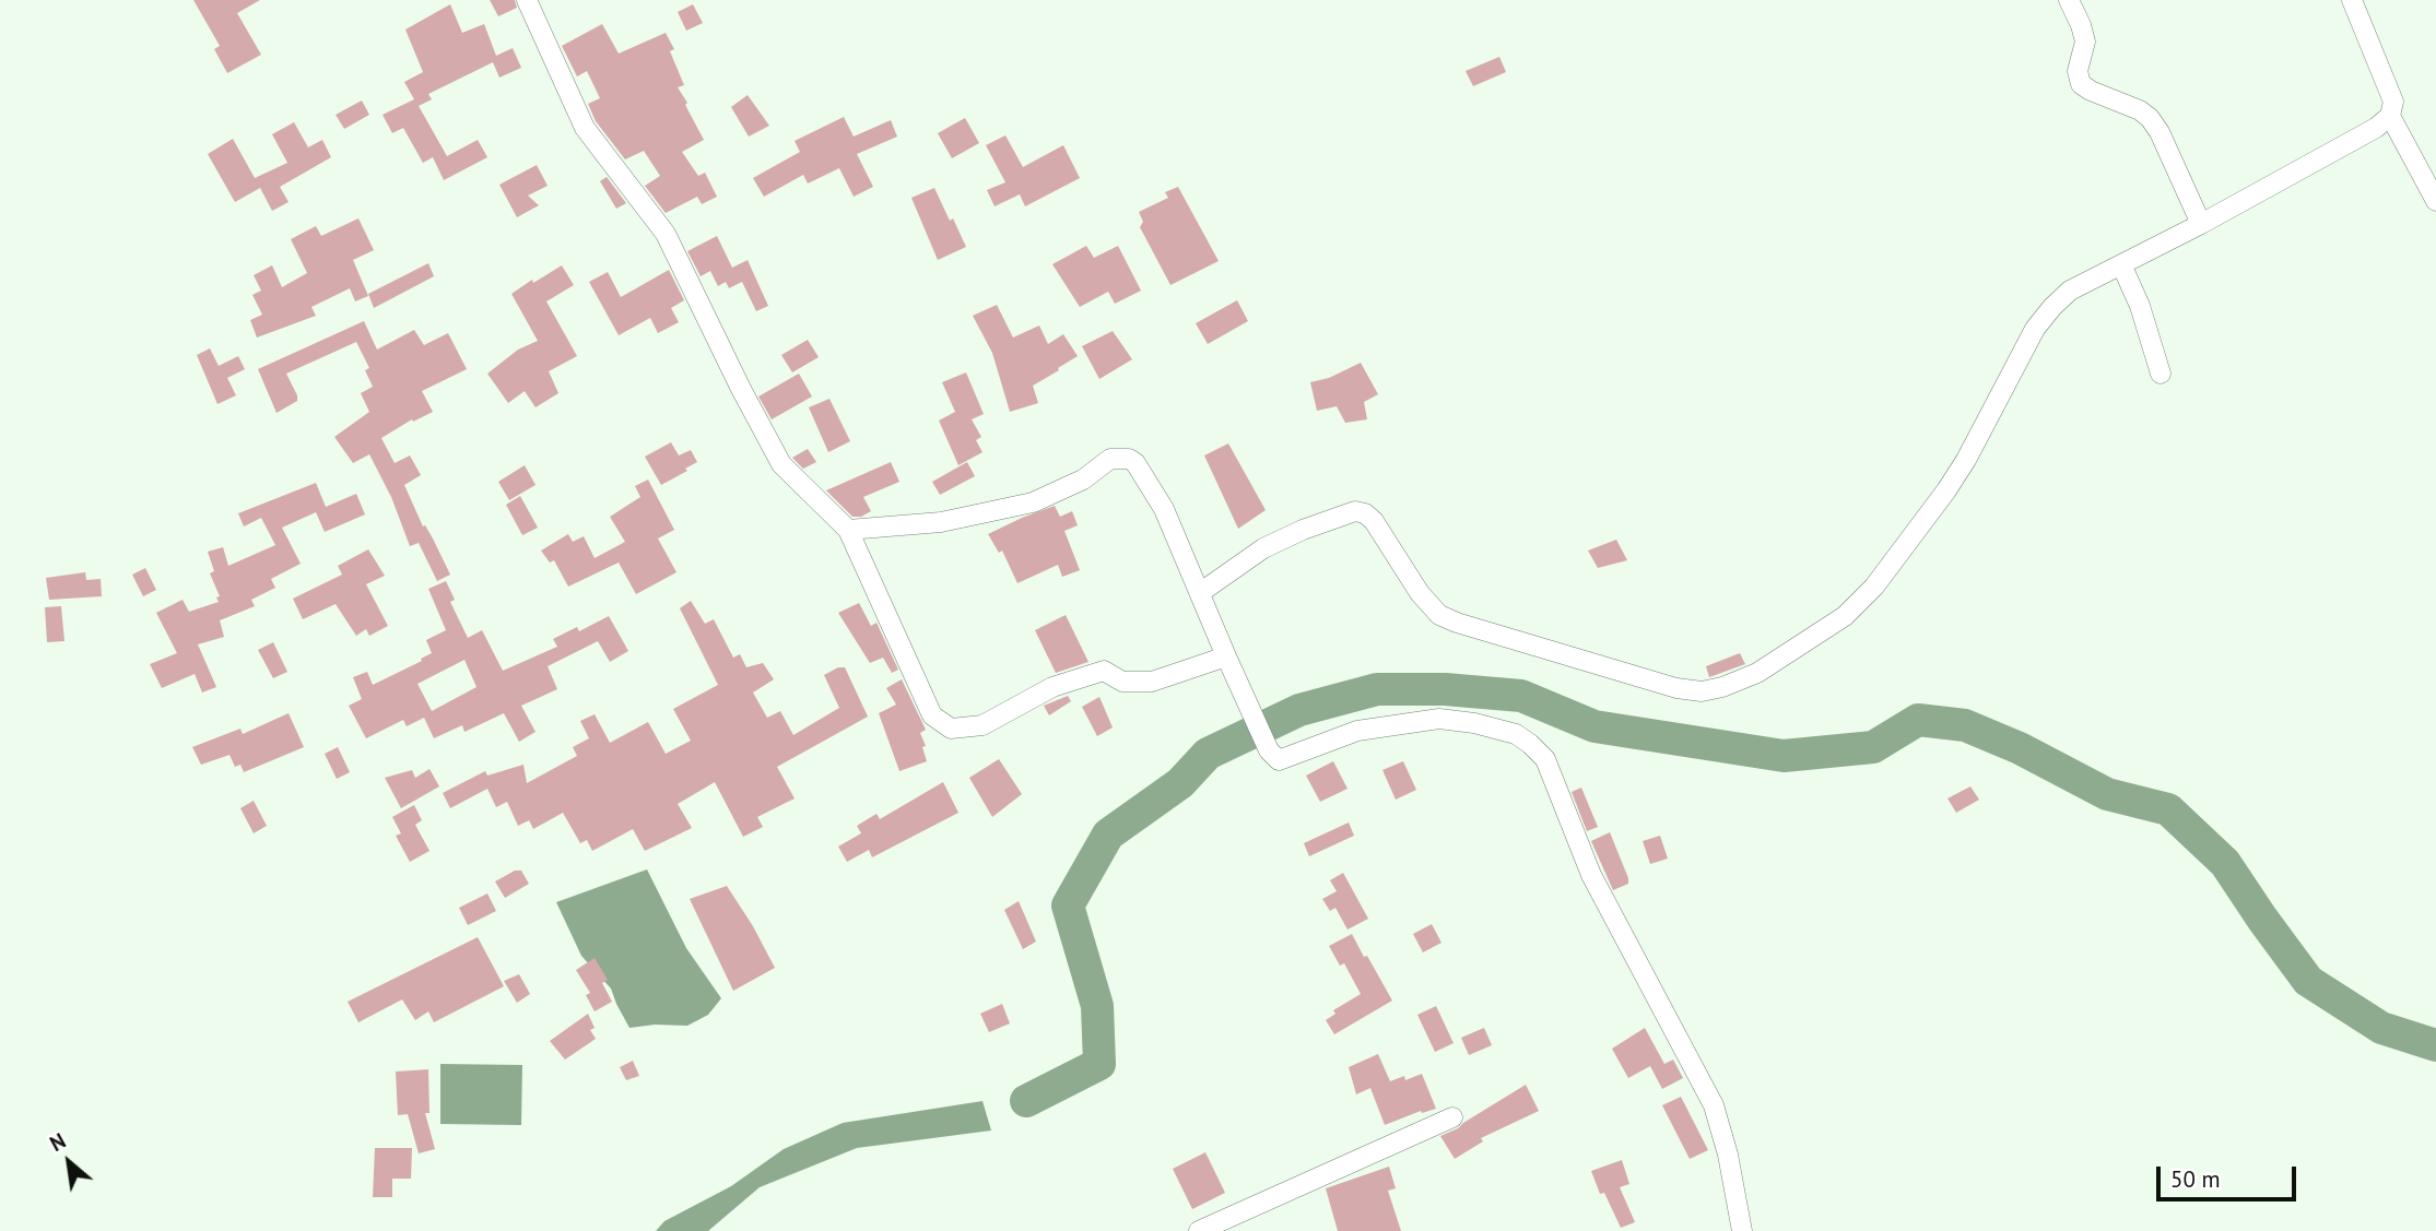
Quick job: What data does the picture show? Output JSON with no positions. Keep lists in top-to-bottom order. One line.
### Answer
{"scale_bar":"50 m","north":"top left"}
